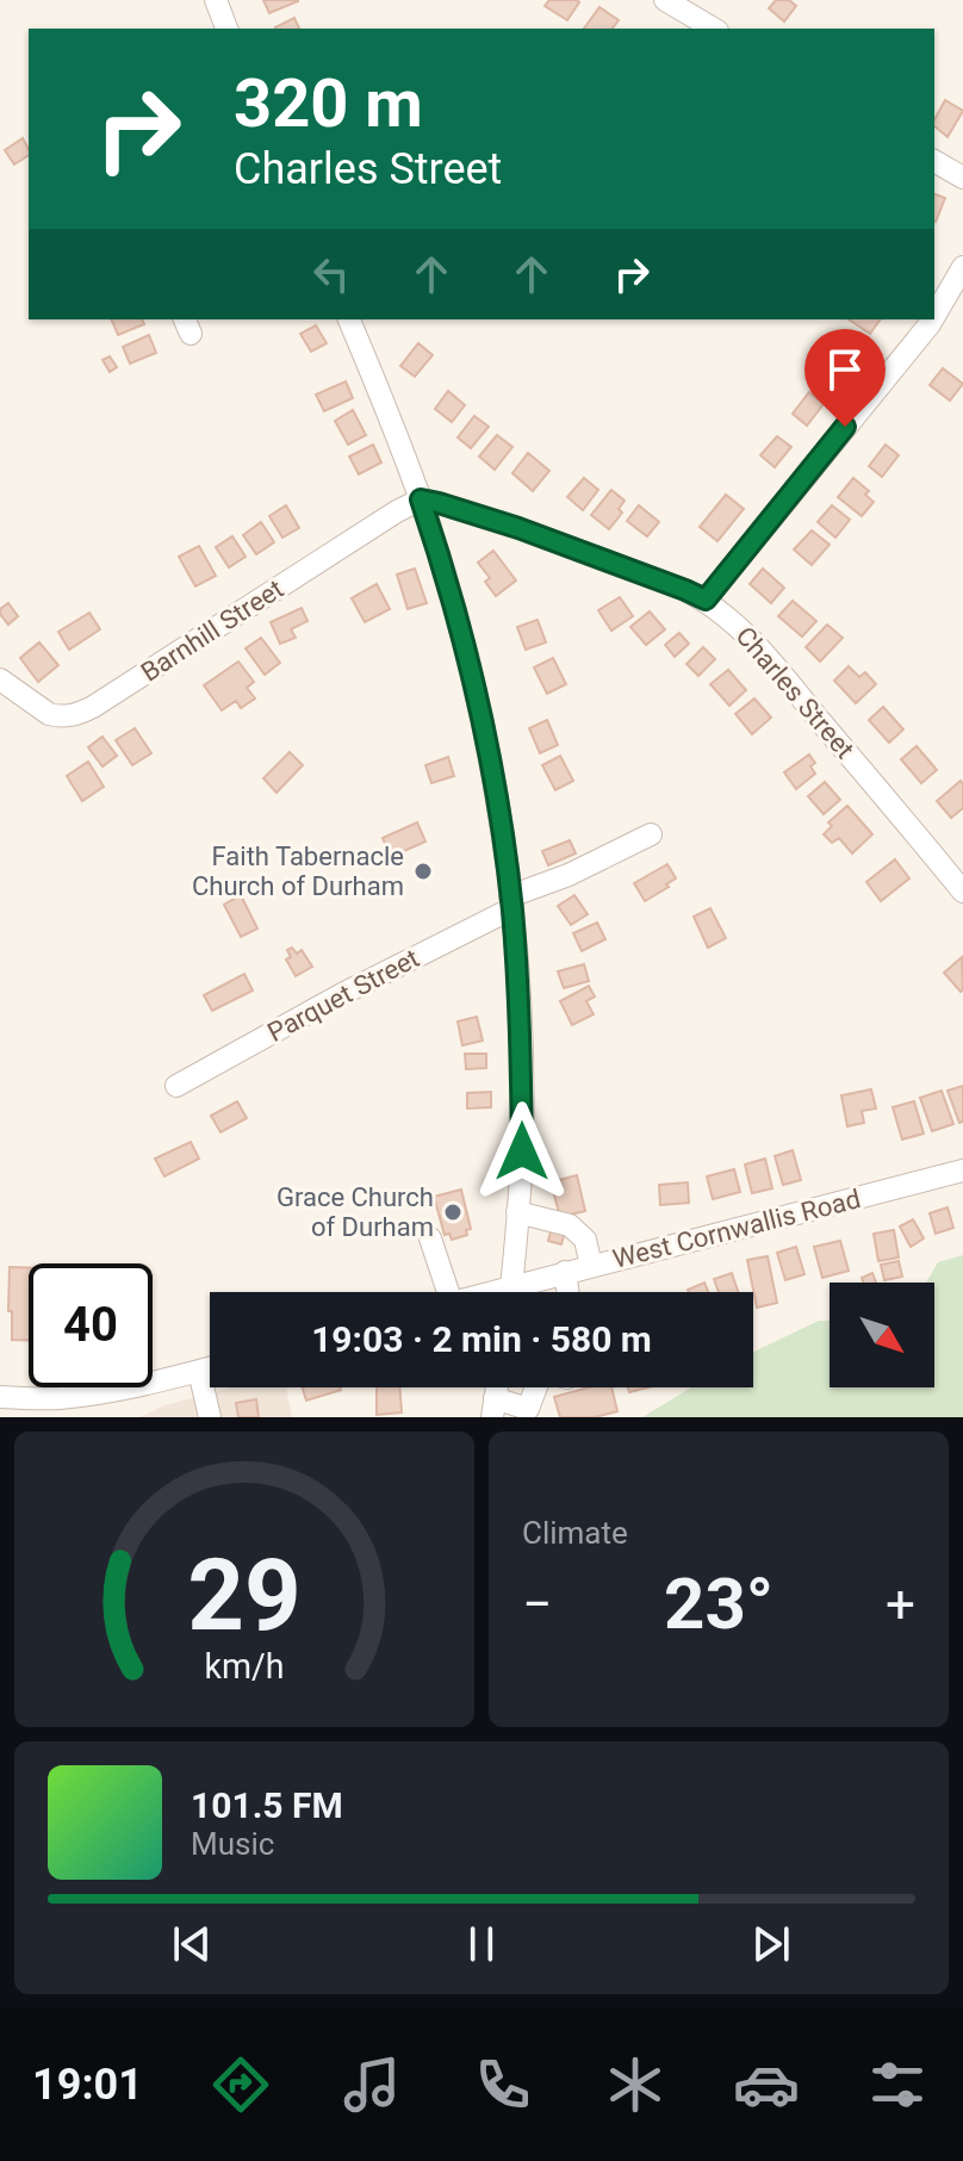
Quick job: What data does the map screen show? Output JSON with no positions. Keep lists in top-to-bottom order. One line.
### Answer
{"streets":{"street":["Barnhill Street","Charles Street","Parquet Street","West Cornwallis Road"]},"crossings":[["Barnhill Street","Charles Street"]],"places":["Faith Tabernacle Church of Durham","Grace Church of Durham"],"north":"bottom right","page":{"turn":["320 m","Charles Street"],"limit":"40","trip":"19:03 · 2 min · 580 m","tile":"Climate","heat":["−","23°","+"],"song":["101.5 FM","Music"],"tabs":"19:01","gauge":["29","km/h"]}}
